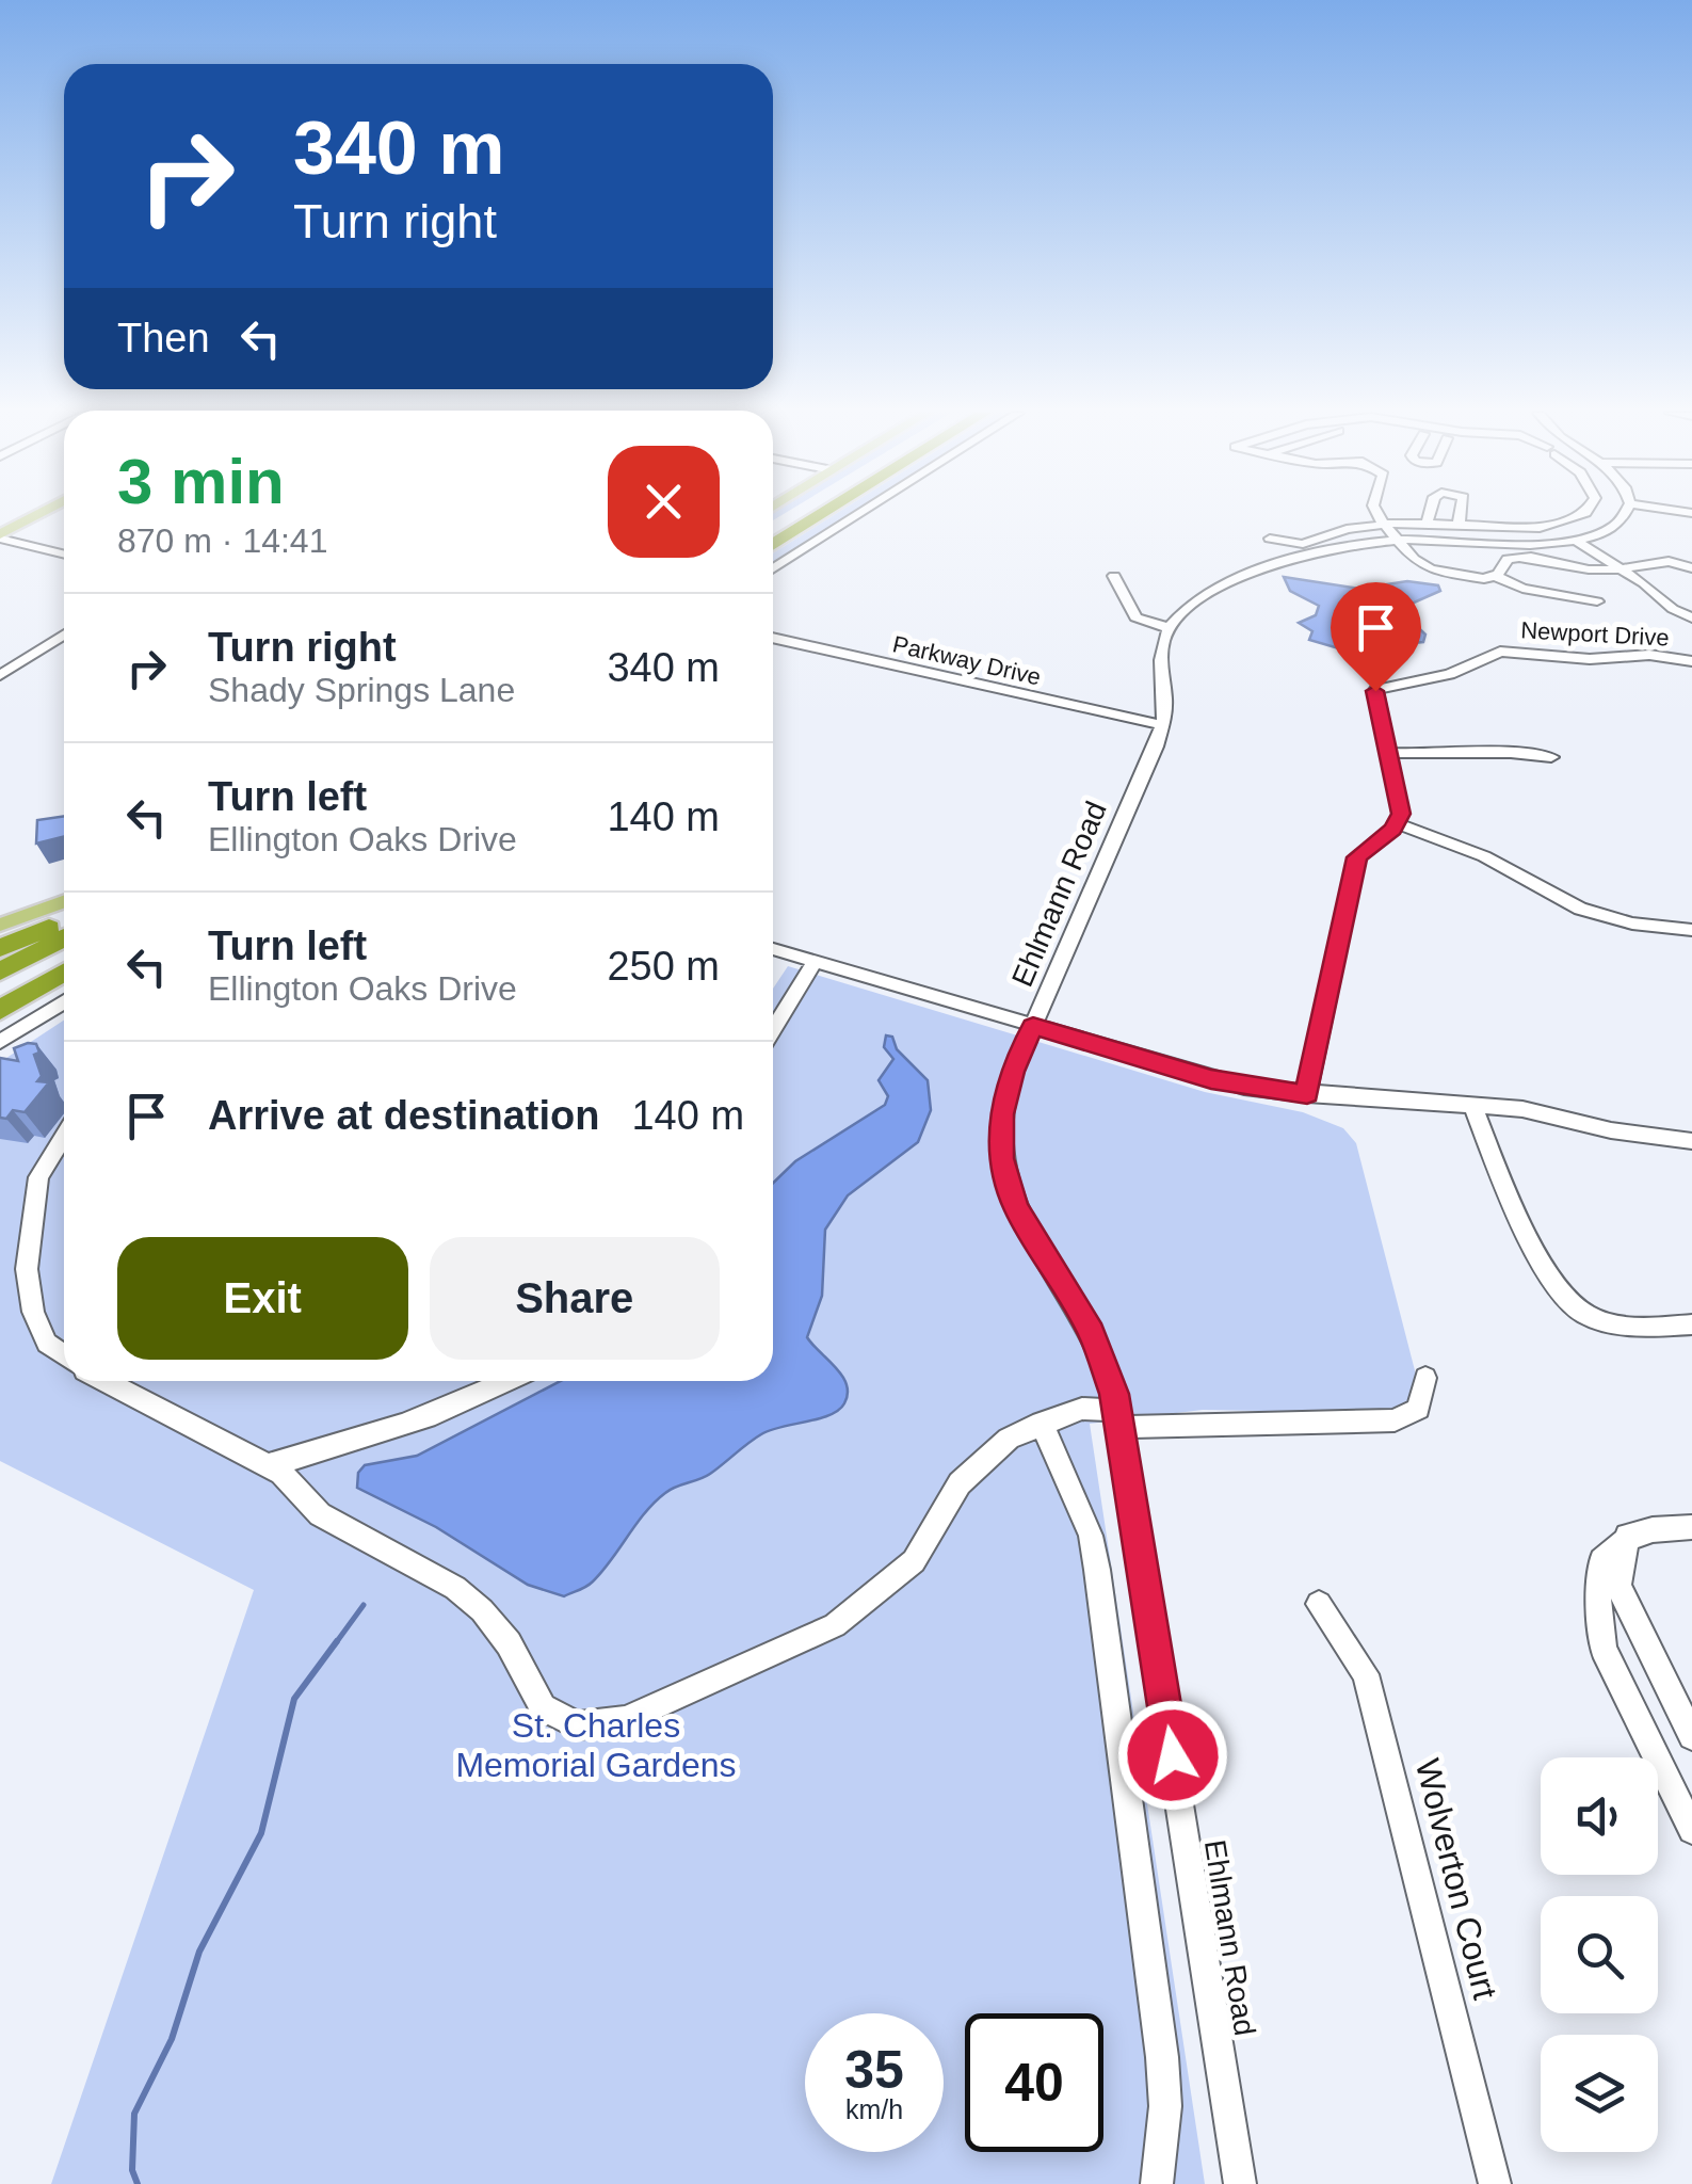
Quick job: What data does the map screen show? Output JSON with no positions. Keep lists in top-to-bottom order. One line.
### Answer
{"streets":{"street":["Newport Drive","Parkway Drive","Ehlmann Road","Wolverton Court"]},"crossings":[["Parkway Drive","Ehlmann Road"]],"parks":["St. Charles Memorial Gardens"],"page":{"turn":["340 m","Turn right"],"then":"Then","heading":["3 min","870 m · 14:41"],"list":[{"name":"Turn right","note":"Shady Springs Lane","value":"340 m"},{"name":"Turn left","note":"Ellington Oaks Drive","value":"140 m"},{"name":"Turn left","note":"Ellington Oaks Drive","value":"250 m"},{"name":"Arrive at destination","value":"140 m"}],"buttons":["Exit","Share"],"speed":"35 km/h","limit":"40"}}
